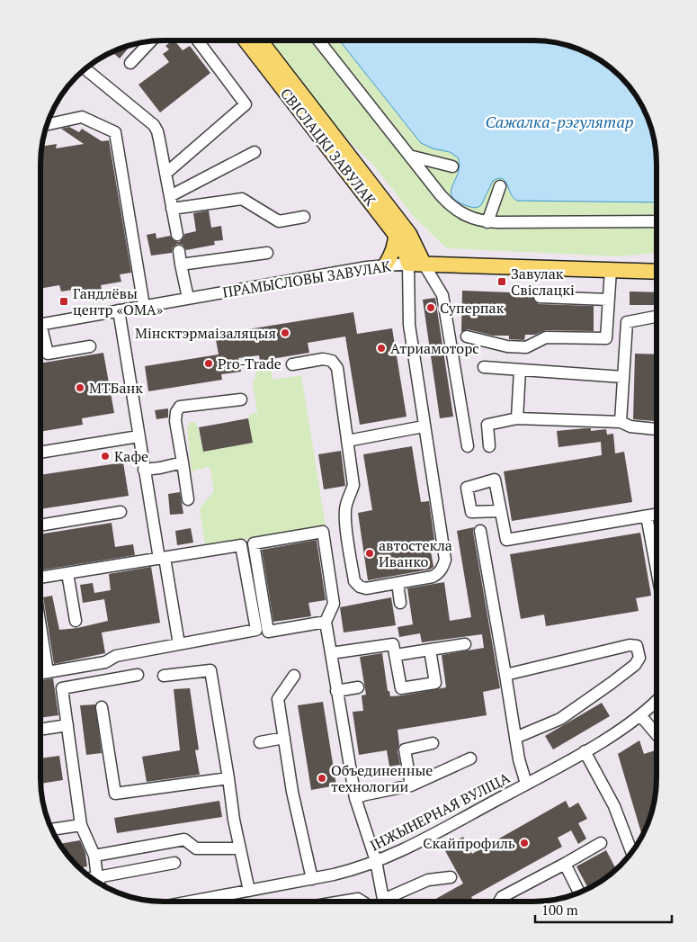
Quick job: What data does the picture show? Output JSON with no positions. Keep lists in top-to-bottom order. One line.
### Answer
{"streets":{"main road":["СВІСЛАЦКІ ЗАВУЛАК","ПРАМЫСЛОВЫ ЗАВУЛАК"],"street":["ІНЖЫНЕРНАЯ ВУЛІЦА"]},"crossings":[["СВІСЛАЦКІ ЗАВУЛАК","ПРАМЫСЛОВЫ ЗАВУЛАК"]],"water":["Сажалка-рэгулятар"],"places":{"transit":["Завулак Свіслацкі","Гандлёвы центр «ОМА»"],"other":["Суперпак","Мінсктэрмаізаляцыя","Атриамоторс","Pro-Trade","МТБанк","Кафе","автостекла Иванко","Объединенные технологии","Скайпрофиль"]},"scale_bar":"100 m"}
